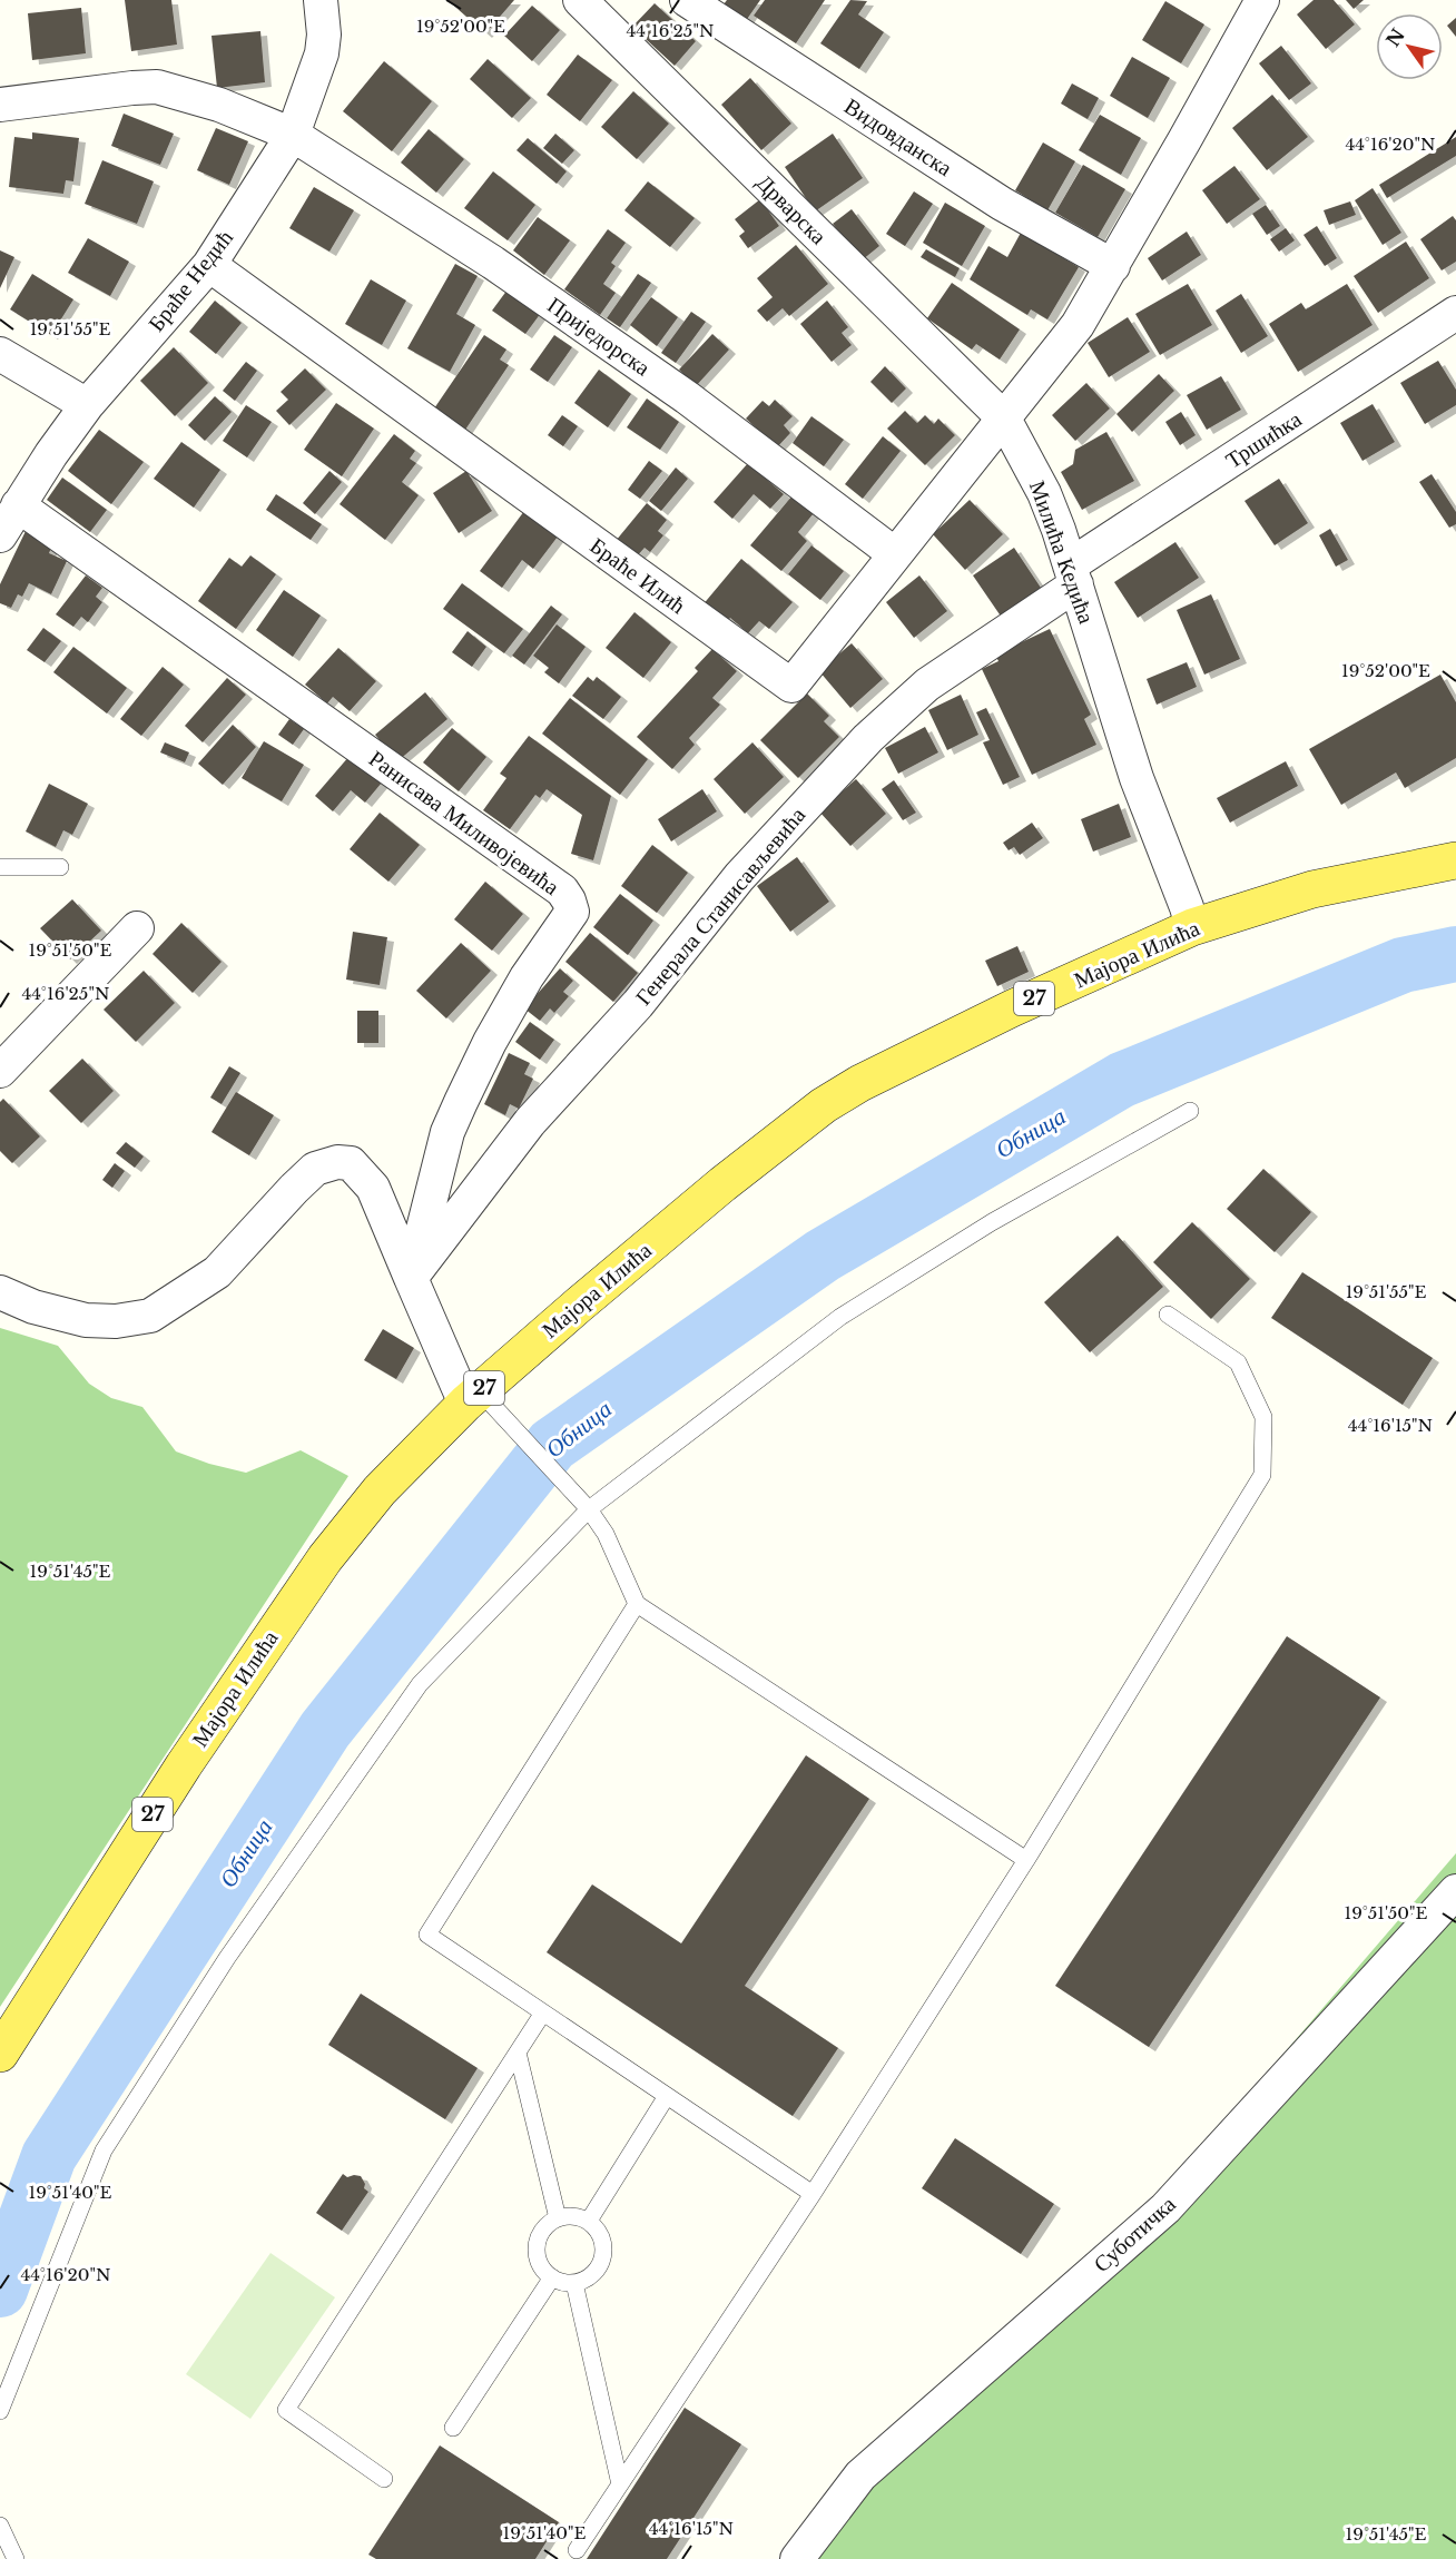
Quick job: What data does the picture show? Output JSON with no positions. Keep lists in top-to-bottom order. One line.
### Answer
{"streets":{"main road":["Мајора Илића","27"],"street":["Видовданска","Дрварска","Браће Недић","Приједорска","Тршићка","Милића Кедића","Браће Илић","Ранисава Миливојевића","Генерала Станисављевића","Суботичка"]},"crossings":[["Дрварска","Милића Кедића"],["Дрварска","Браће Илић"],["Браће Недић","Приједорска"],["Браће Недић","Браће Илић"],["Браће Недић","Ранисава Миливојевића"],["Приједорска","Браће Илић"],["Тршићка","Милића Кедића"],["Тршићка","Генерала Станисављевића"],["Милића Кедића","Браће Илић"],["Милића Кедића","Генерала Станисављевића"],["Милића Кедића","Мајора Илића"],["Ранисава Миливојевића","Генерала Станисављевића"]],"water":["Обница"],"north":"top left","coordinates":["19°52'00\"E","44°16'25\"N","44°16'20\"N","19°51'55\"E","19°51'50\"E","44°16'15\"N","19°51'45\"E","19°51'40\"E"]}
